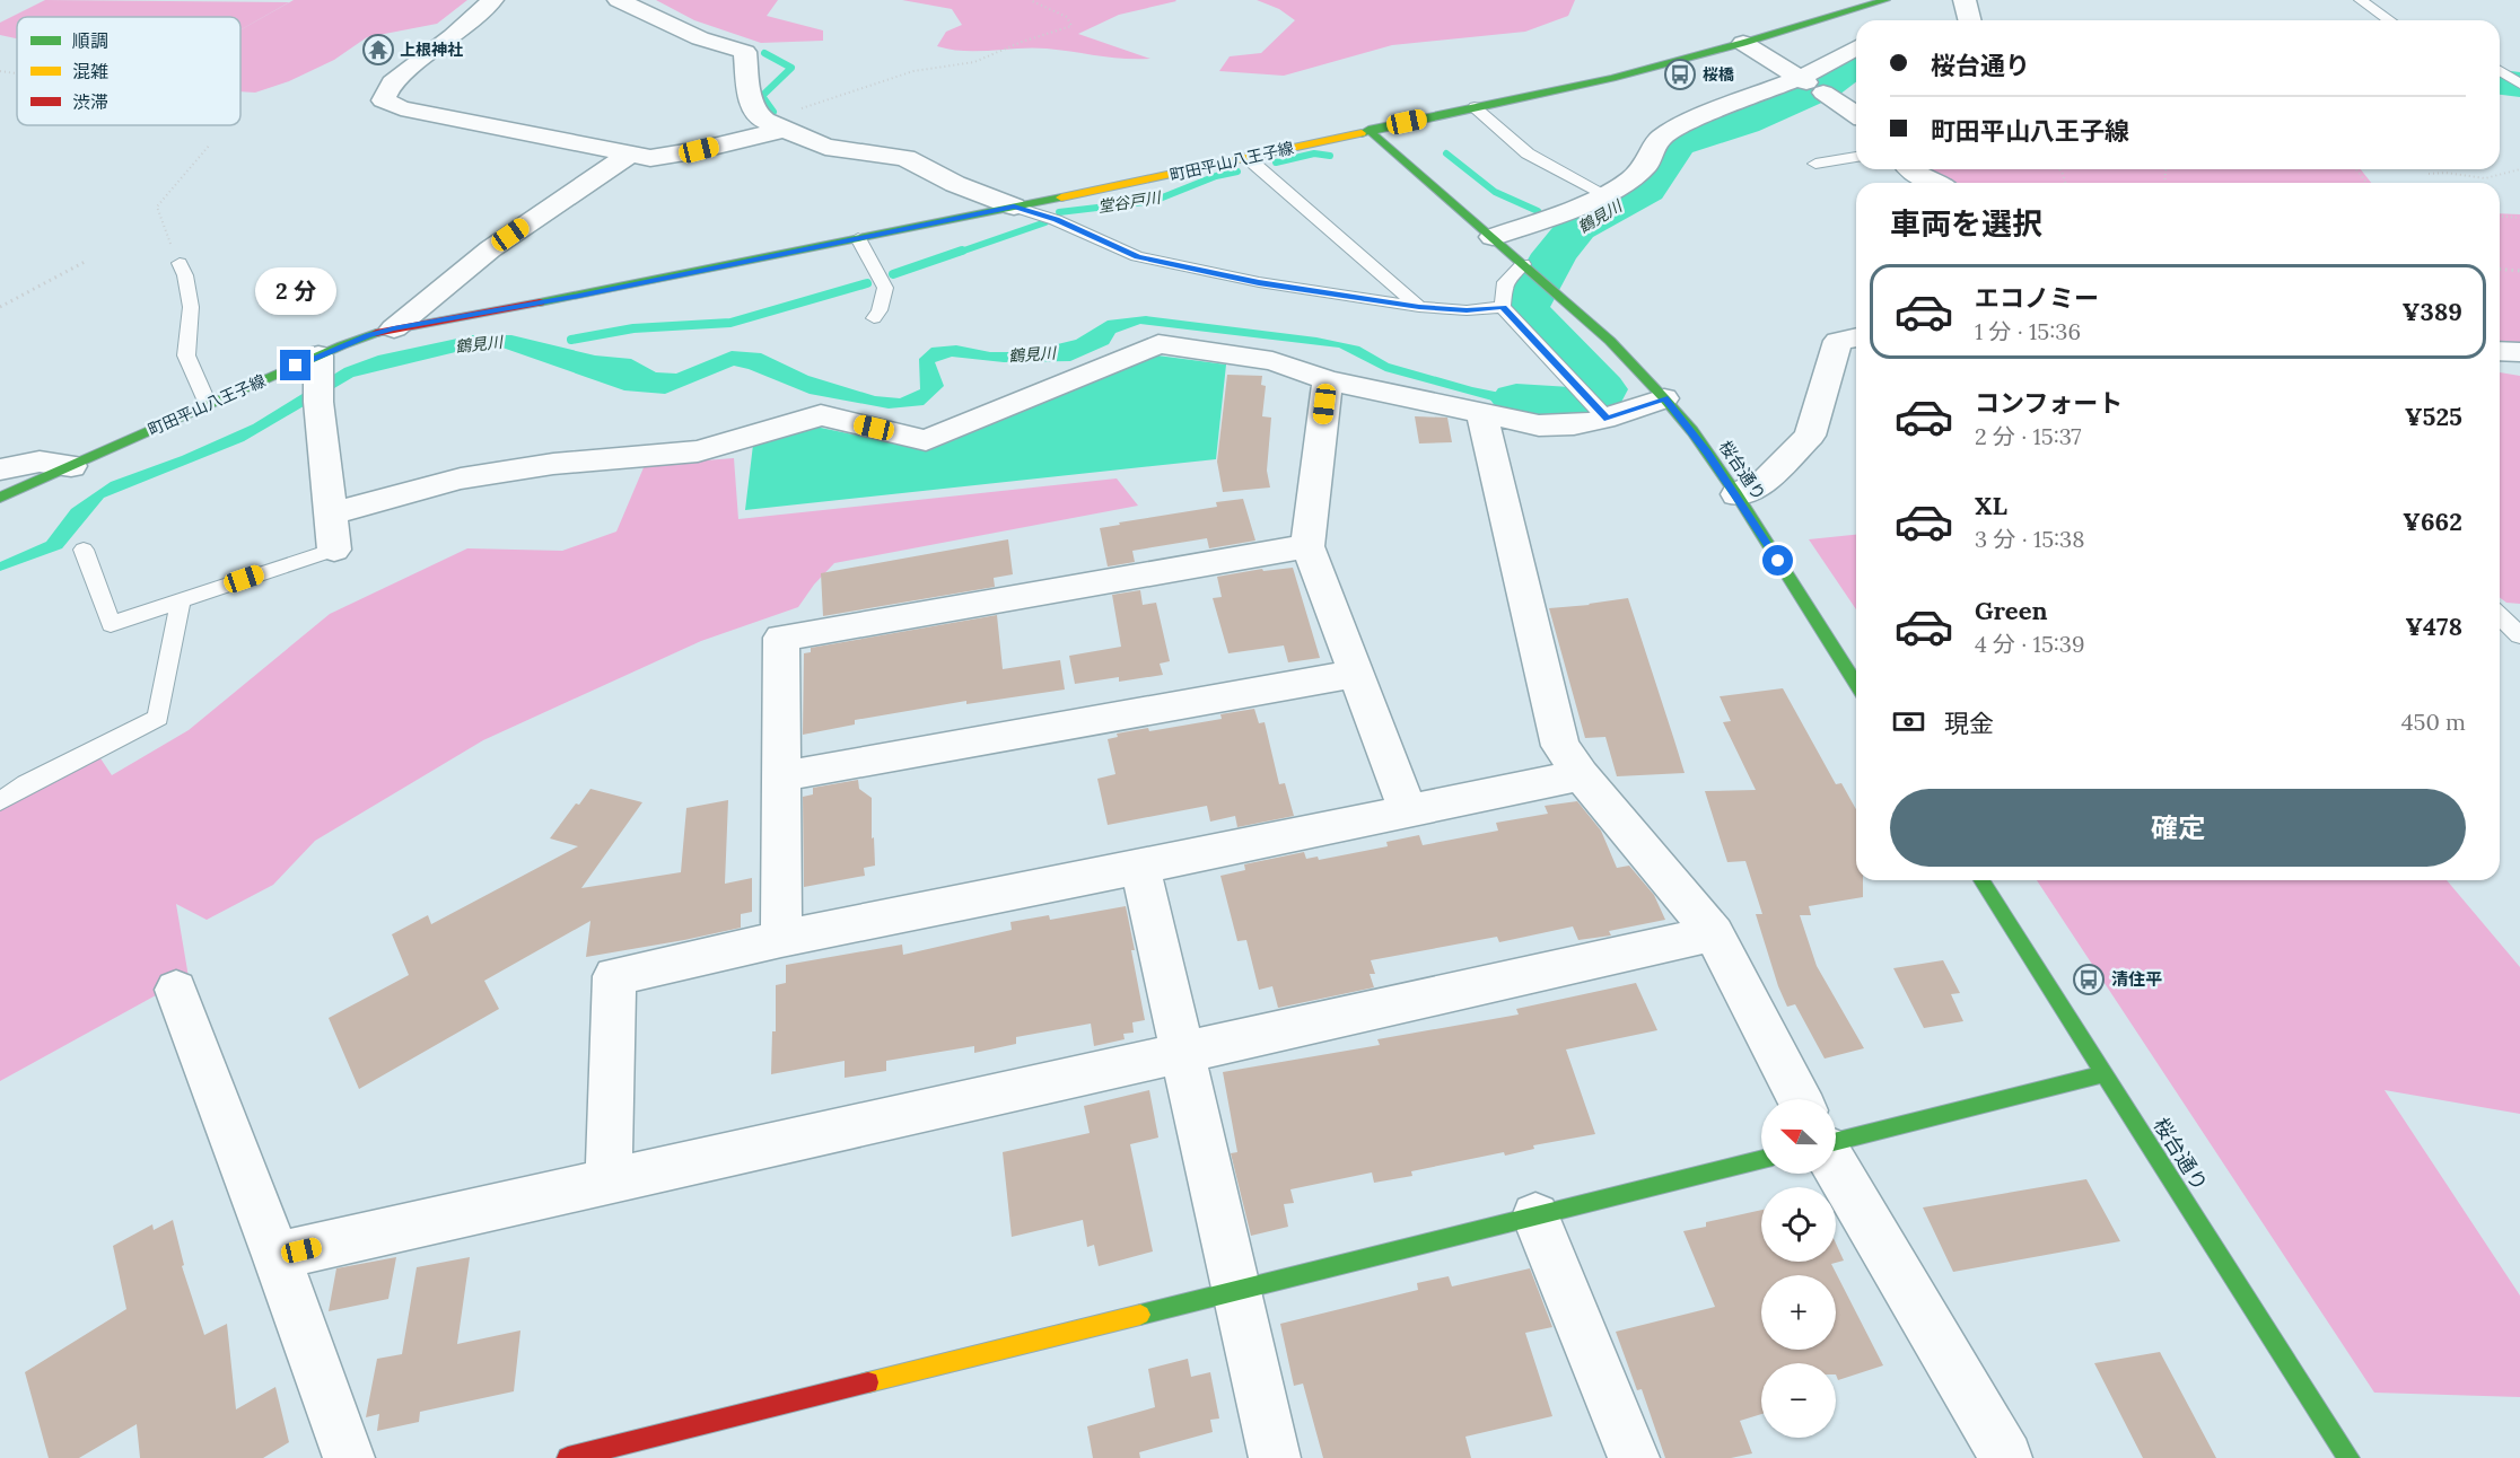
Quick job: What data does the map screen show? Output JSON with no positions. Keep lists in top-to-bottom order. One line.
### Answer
{"streets":{"street":["町田平山八王子線","桜台通り"]},"water":["堂谷戸川","鶴見川"],"places":{"temple":["上根神社"],"bus stop":["桜橋","清住平"]},"legend":["順調","混雑","渋滞"],"north":"left","page":{"banner":["桜台通り","町田平山八王子線"],"heading":"車両を選択","list":[{"name":"エコノミー","note":"1 分 · 15:36","value":"¥389"},{"name":"コンフォート","note":"2 分 · 15:37","value":"¥525"},{"name":"XL","note":"3 分 · 15:38","value":"¥662"},{"name":"Green","note":"4 分 · 15:39","value":"¥478"}],"bubble":"2 分","pay":["現金","450 m"],"buttons":"確定","map_buttons":["+","−"]}}
